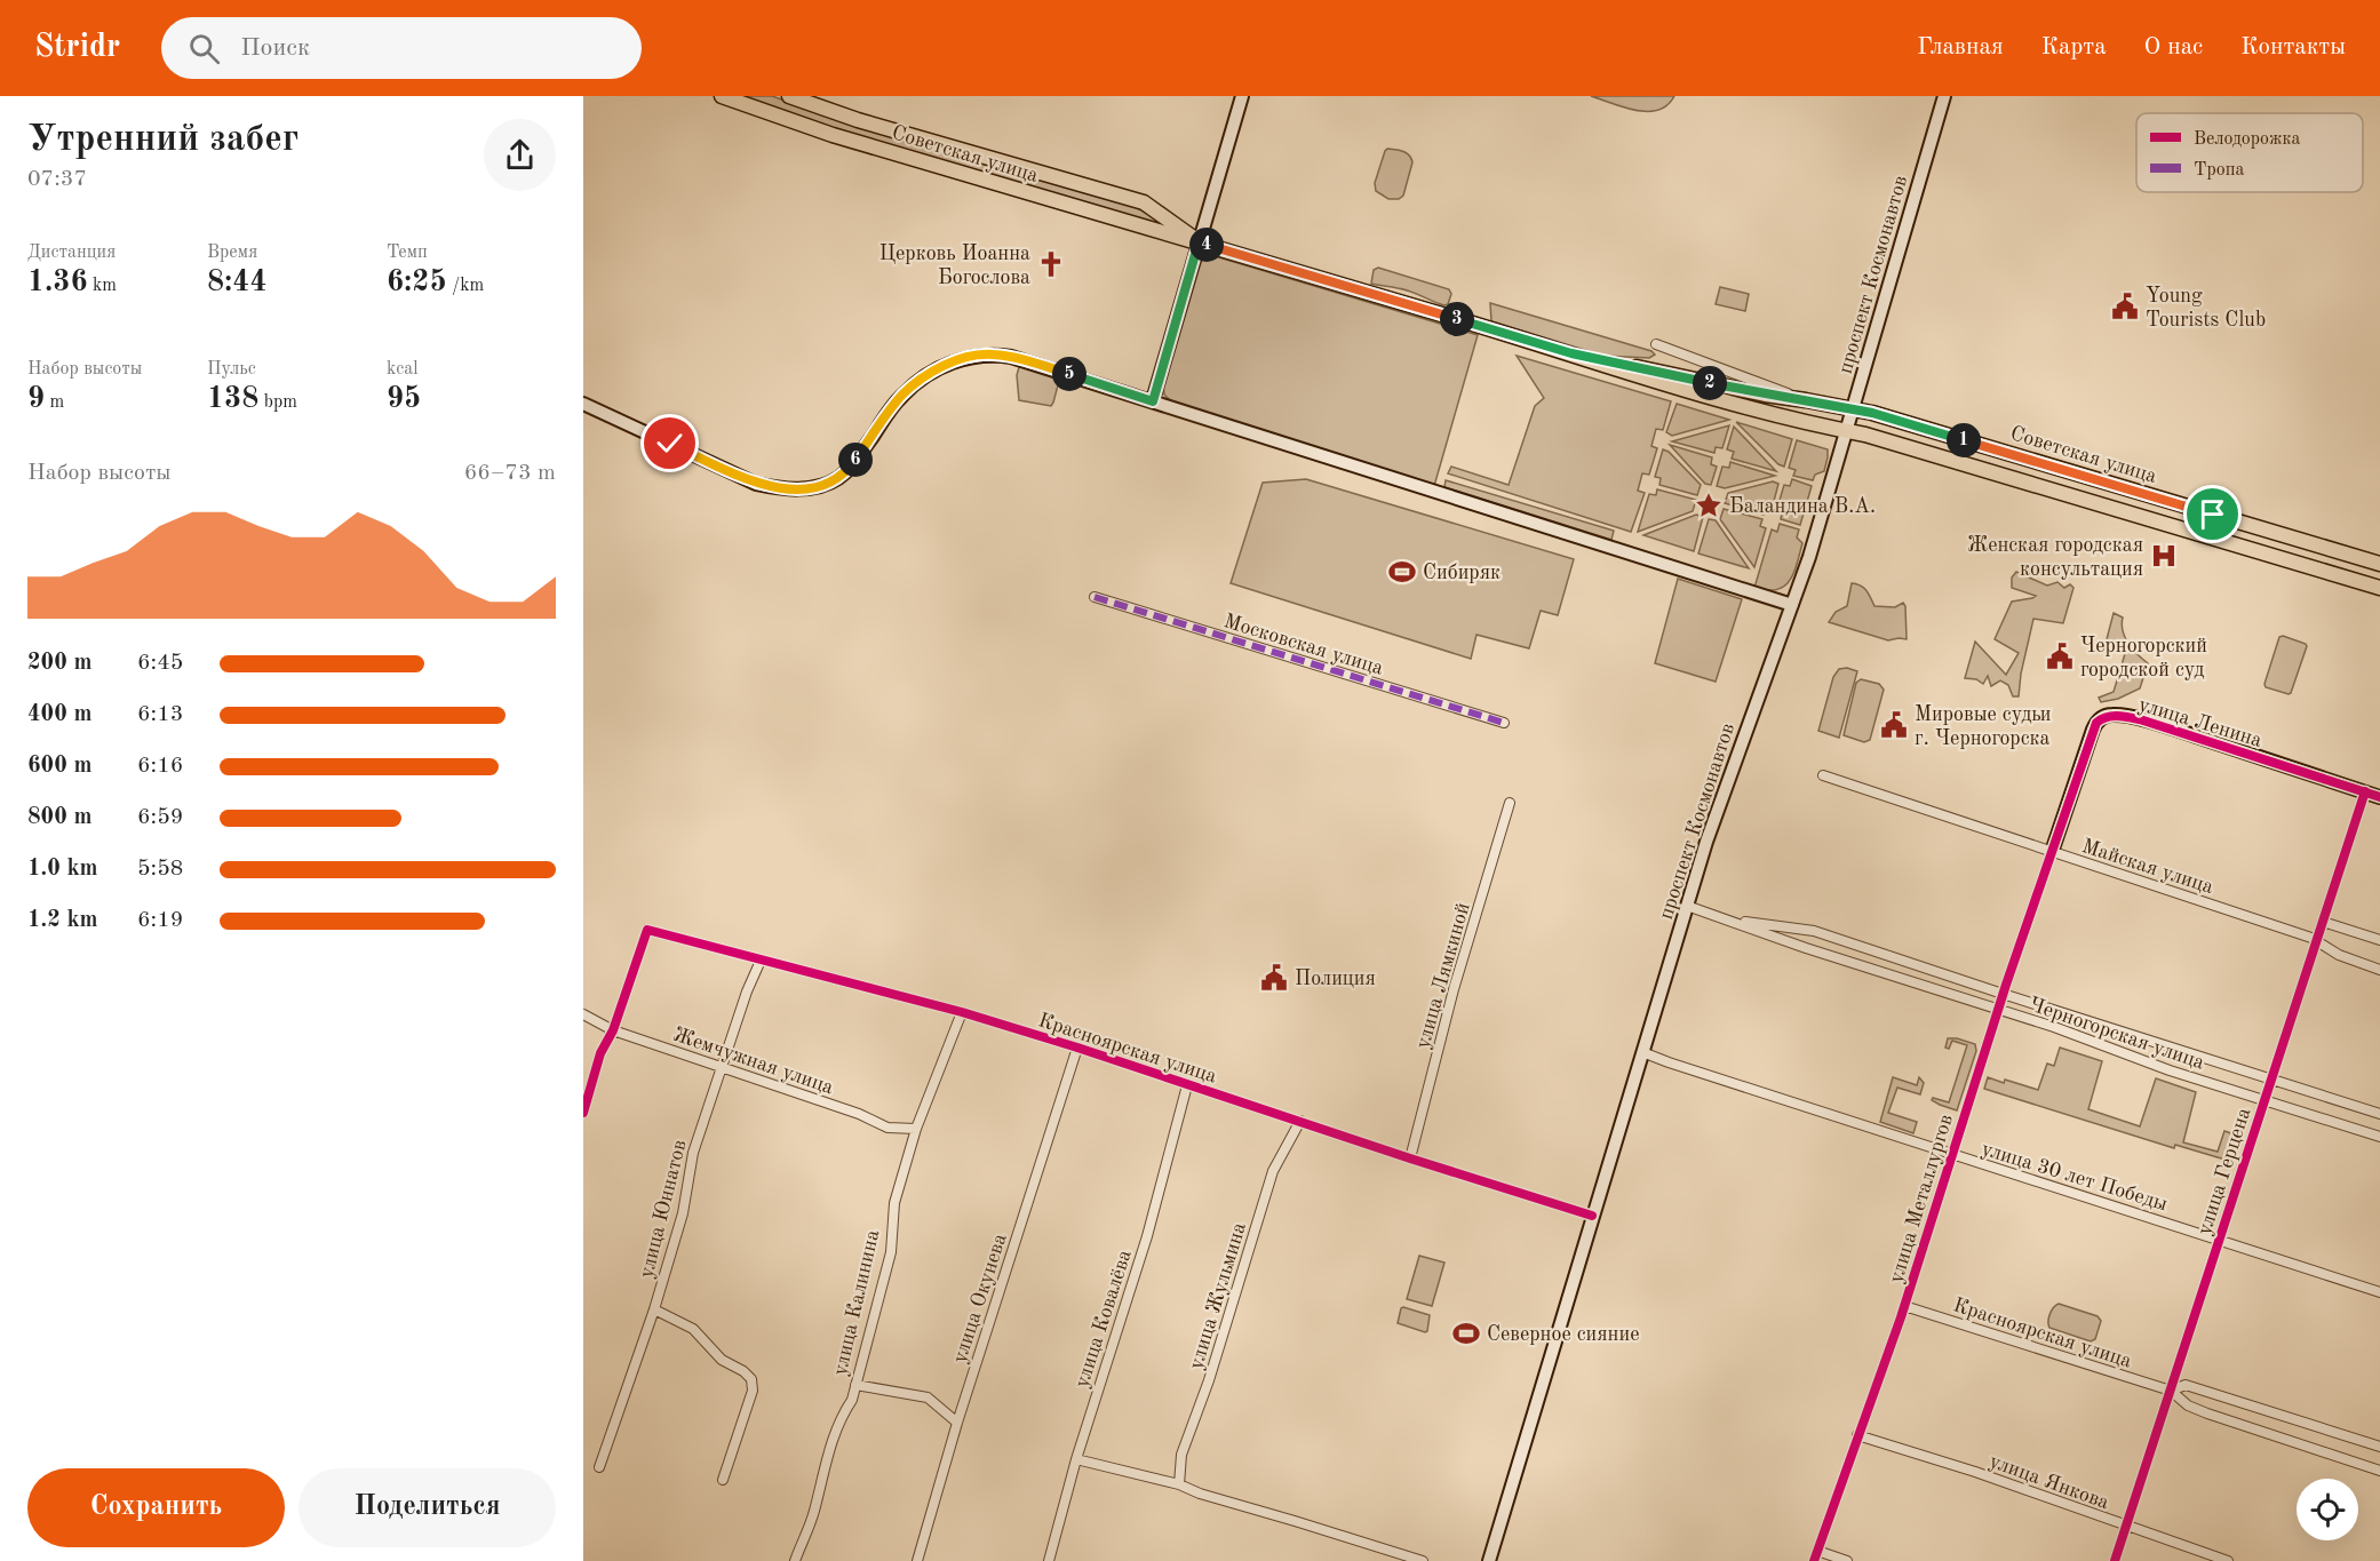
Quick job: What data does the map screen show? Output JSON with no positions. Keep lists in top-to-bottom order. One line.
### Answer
{"streets":{"main road":["Советская улица","проспект Космонавтов","улица Ленина"],"street":["Московская улица","Майская улица","улица Лямкиной","Черногорская улица","Красноярская улица","Жемчужная улица","улица Герцена","улица 30 лет Победы","улица Металлургов","улица Юннатов","улица Жульмина","улица Окунева","улица Калинина","улица Ковалёва","улица Янкова"]},"crossings":[["Советская улица","проспект Космонавтов"],["проспект Космонавтов","Черногорская улица"],["проспект Космонавтов","Красноярская улица"],["проспект Космонавтов","улица 30 лет Победы"],["улица Ленина","Майская улица"],["улица Ленина","улица Герцена"],["улица Ленина","улица Металлургов"],["Майская улица","улица Герцена"],["Майская улица","улица Металлургов"],["улица Лямкиной","Красноярская улица"],["Черногорская улица","улица Герцена"],["Черногорская улица","улица Металлургов"],["Красноярская улица","Жемчужная улица"],["Красноярская улица","улица Герцена"],["Красноярская улица","улица Металлургов"],["Красноярская улица","улица Юннатов"],["Красноярская улица","улица Жульмина"],["Красноярская улица","улица Окунева"],["Красноярская улица","улица Калинина"],["Красноярская улица","улица Ковалёва"],["Жемчужная улица","улица Юннатов"],["Жемчужная улица","улица Калинина"],["улица Герцена","улица 30 лет Победы"],["улица Герцена","улица Янкова"],["улица 30 лет Победы","улица Металлургов"],["улица Металлургов","улица Янкова"]],"places":{"church":["Церковь Иоанна Богослова"],"public building":["Young Tourists Club","Черногорский городской суд","Мировые судьи г. Черногорска","Полиция"],"place":["Баландина В.А."],"hospital":["Женская городская консультация"],"sports":["Сибиряк","Северное сияние"]},"legend":["Велодорожка","Тропа"],"page":{"header":"Stridr","search":"Поиск","nav":["Главная","Карта","О нас","Контакты"],"heading":["Утренний забег","07:37"],"stats":[["Дистанция","1.36 km"],["Время","8:44"],["Темп","6:25 /km"],["Набор высоты","9 m"],["Пульс","138 bpm"],["kcal","95"]],"pins":["4","3","5","2","1","6"],"chart":["Набор высоты","66–73 m"],"list":[{"name":"200 m","note":"6:45"},{"name":"400 m","note":"6:13"},{"name":"600 m","note":"6:16"},{"name":"800 m","note":"6:59"},{"name":"1.0 km","note":"5:58"},{"name":"1.2 km","note":"6:19"}],"buttons":["Сохранить","Поделиться"]}}
